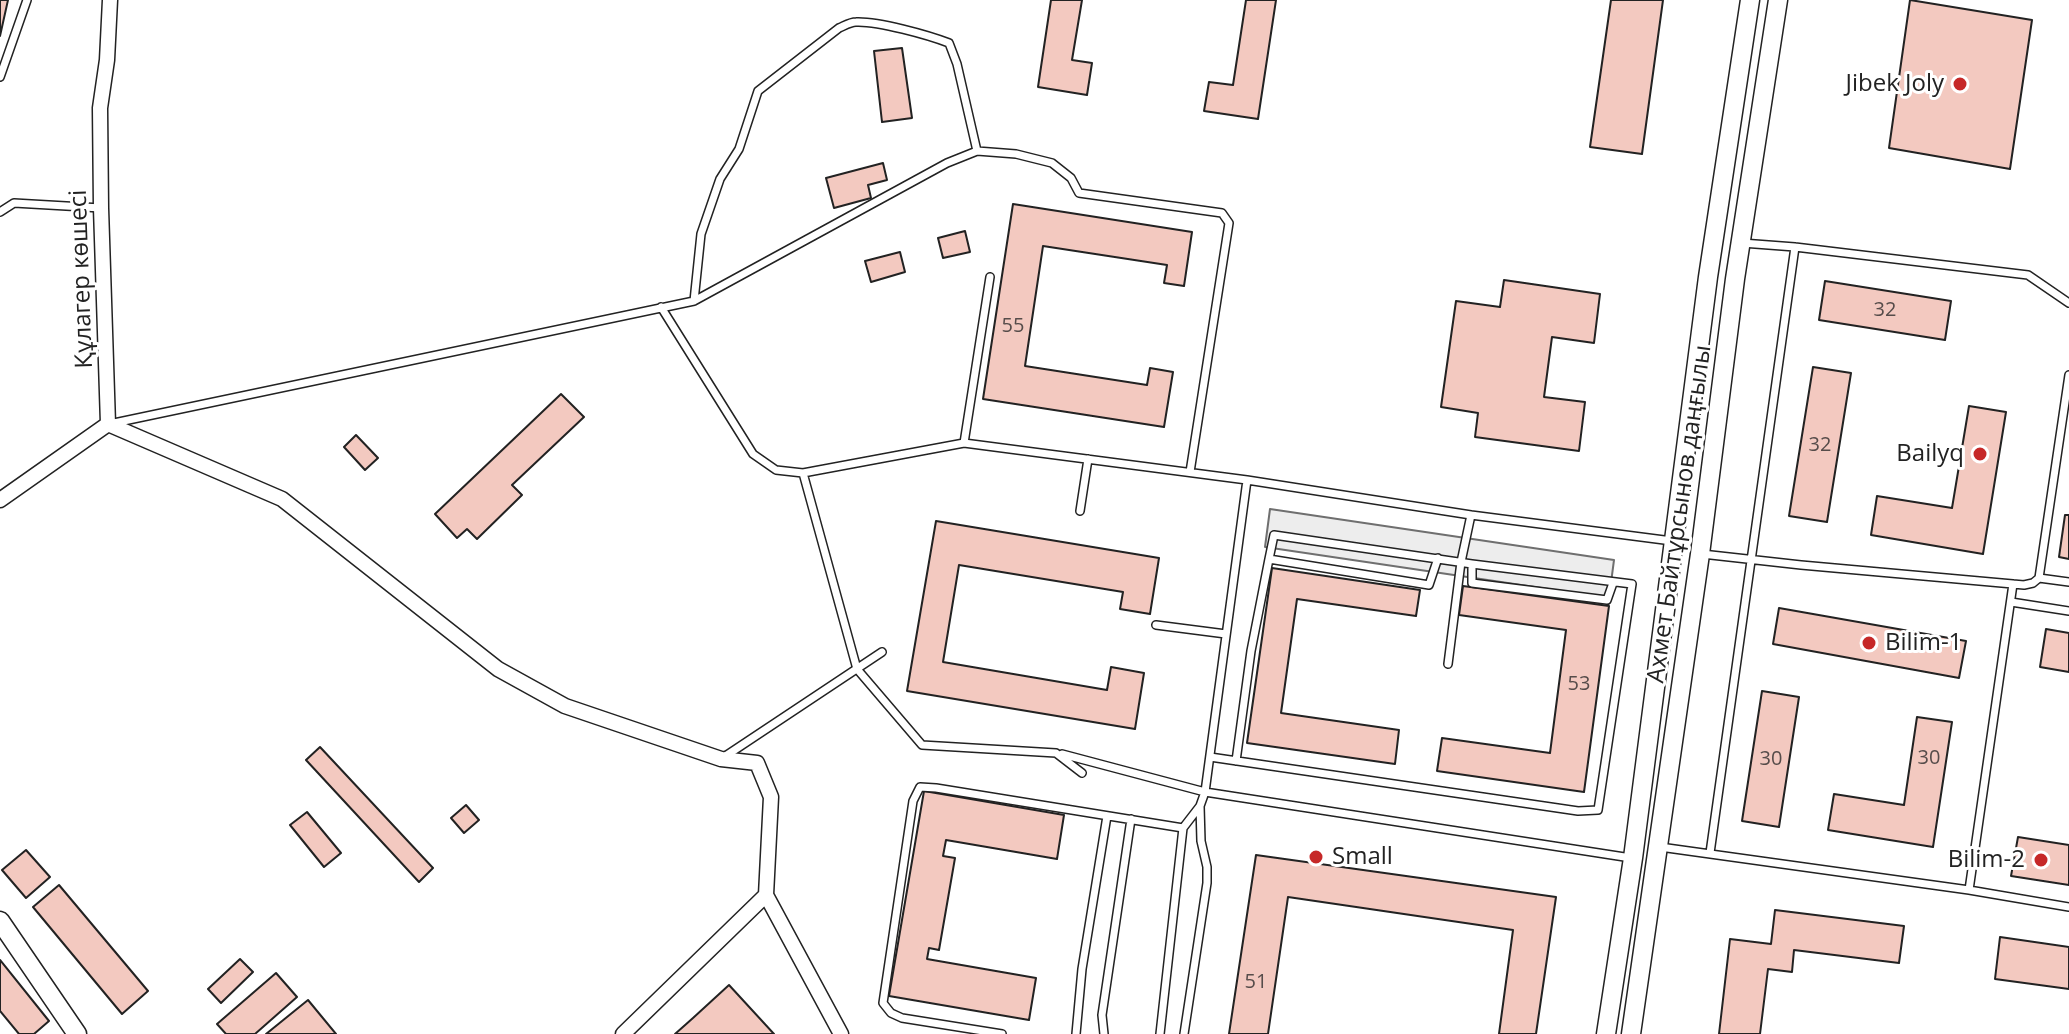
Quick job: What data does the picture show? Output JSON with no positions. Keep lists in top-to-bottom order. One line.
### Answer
{"streets":{"street":["Құлагер көшесі","Ахмет Байтұрсынов даңғылы"]},"places":["Jibek Joly","Bailyq","Bilim-1","Small","Bilim-2"],"house_numbers":["32","55","32","53","30","30","51"]}
